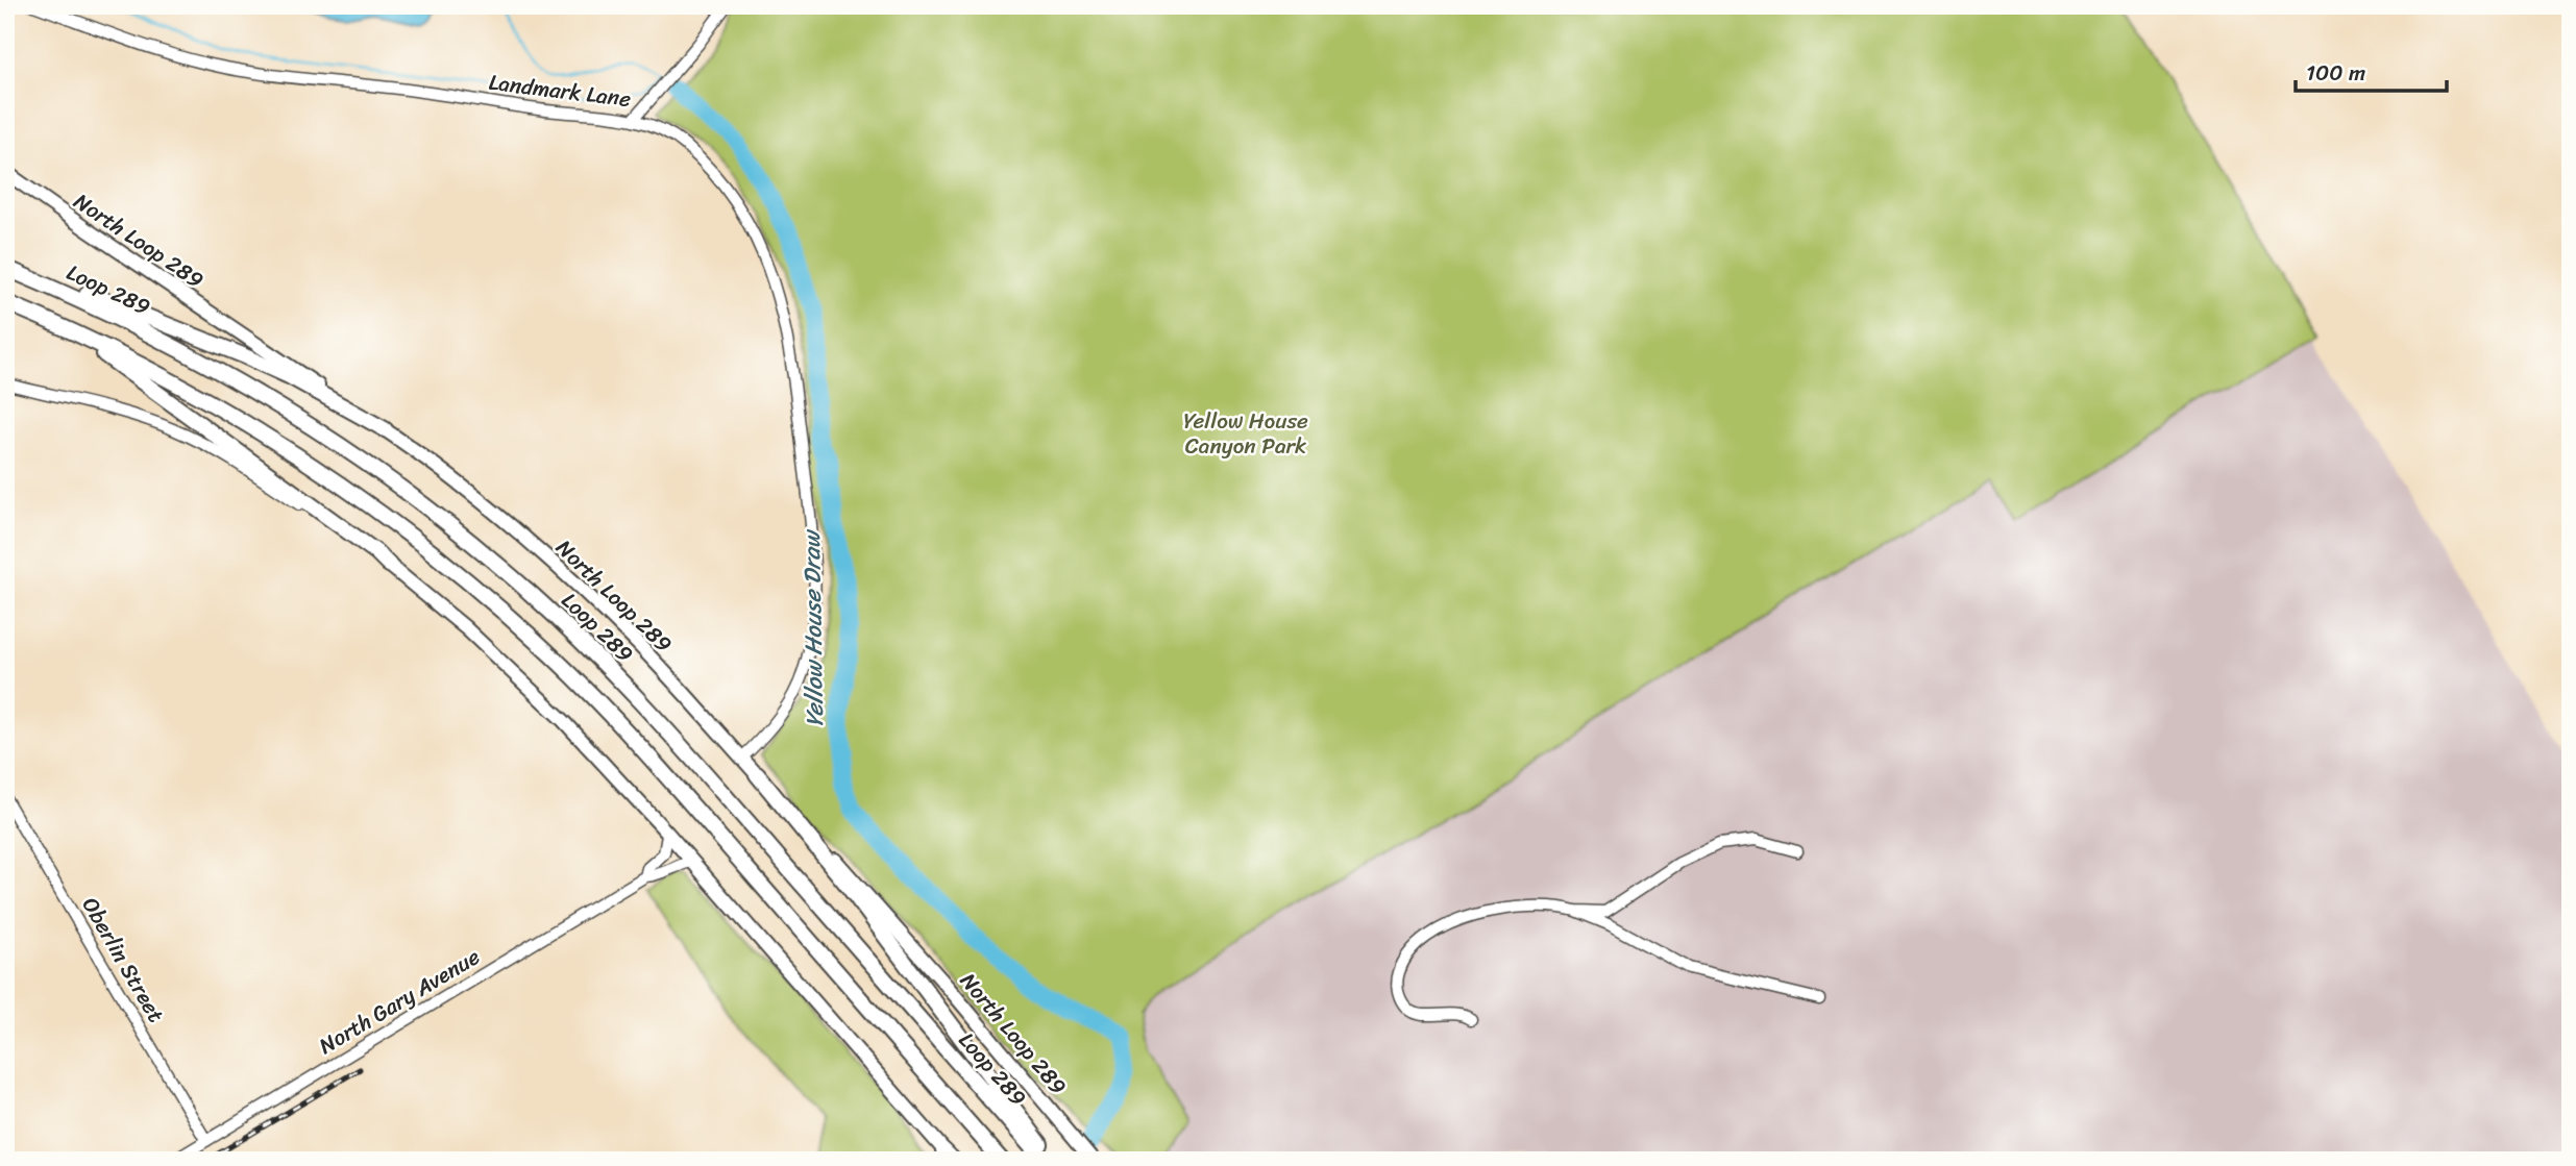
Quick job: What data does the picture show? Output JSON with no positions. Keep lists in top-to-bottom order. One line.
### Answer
{"streets":{"highway":["Loop 289"],"main road":["North Loop 289"],"street":["Landmark Lane","Oberlin Street","North Gary Avenue"]},"crossings":[["Landmark Lane","North Loop 289"],["Oberlin Street","North Gary Avenue"]],"water":["Yellow House Draw"],"parks":["Yellow House Canyon Park"],"scale_bar":"100 m"}
